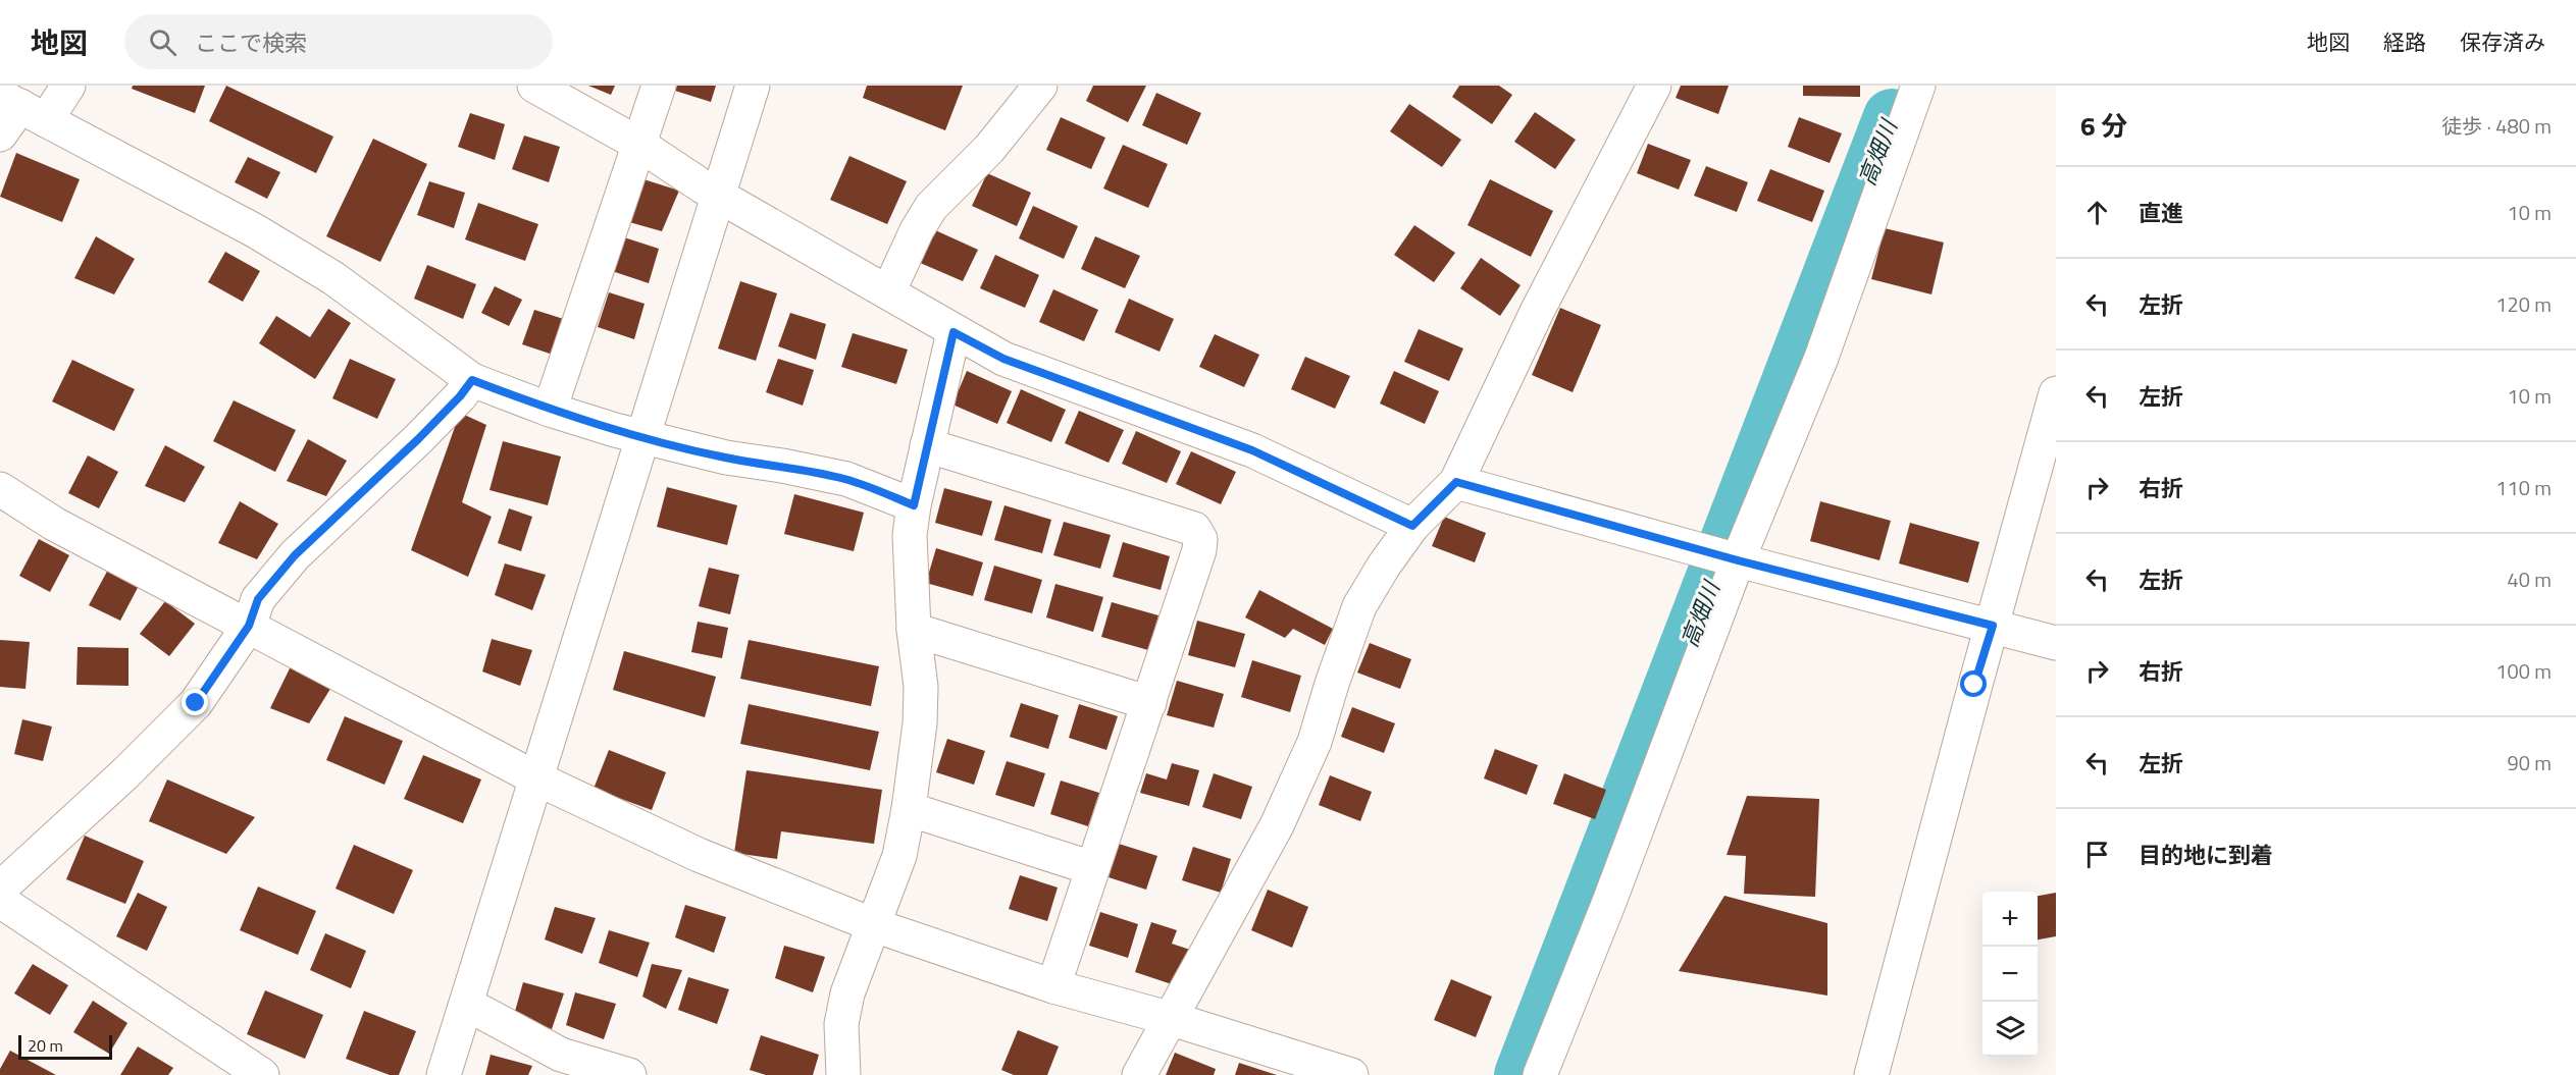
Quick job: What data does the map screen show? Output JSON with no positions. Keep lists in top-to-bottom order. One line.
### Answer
{"water":["高畑川"],"scale_bar":"20 m","page":{"header":"地図","search":"ここで検索","nav":["地図","経路","保存済み"],"heading":["6 分","徒歩 · 480 m"],"list":[["直進","10 m"],["左折","120 m"],["左折","10 m"],["右折","110 m"],["左折","40 m"],["右折","100 m"],["左折","90 m"],"目的地に到着"],"map_buttons":["+","−"],"scale":"20 m"}}
